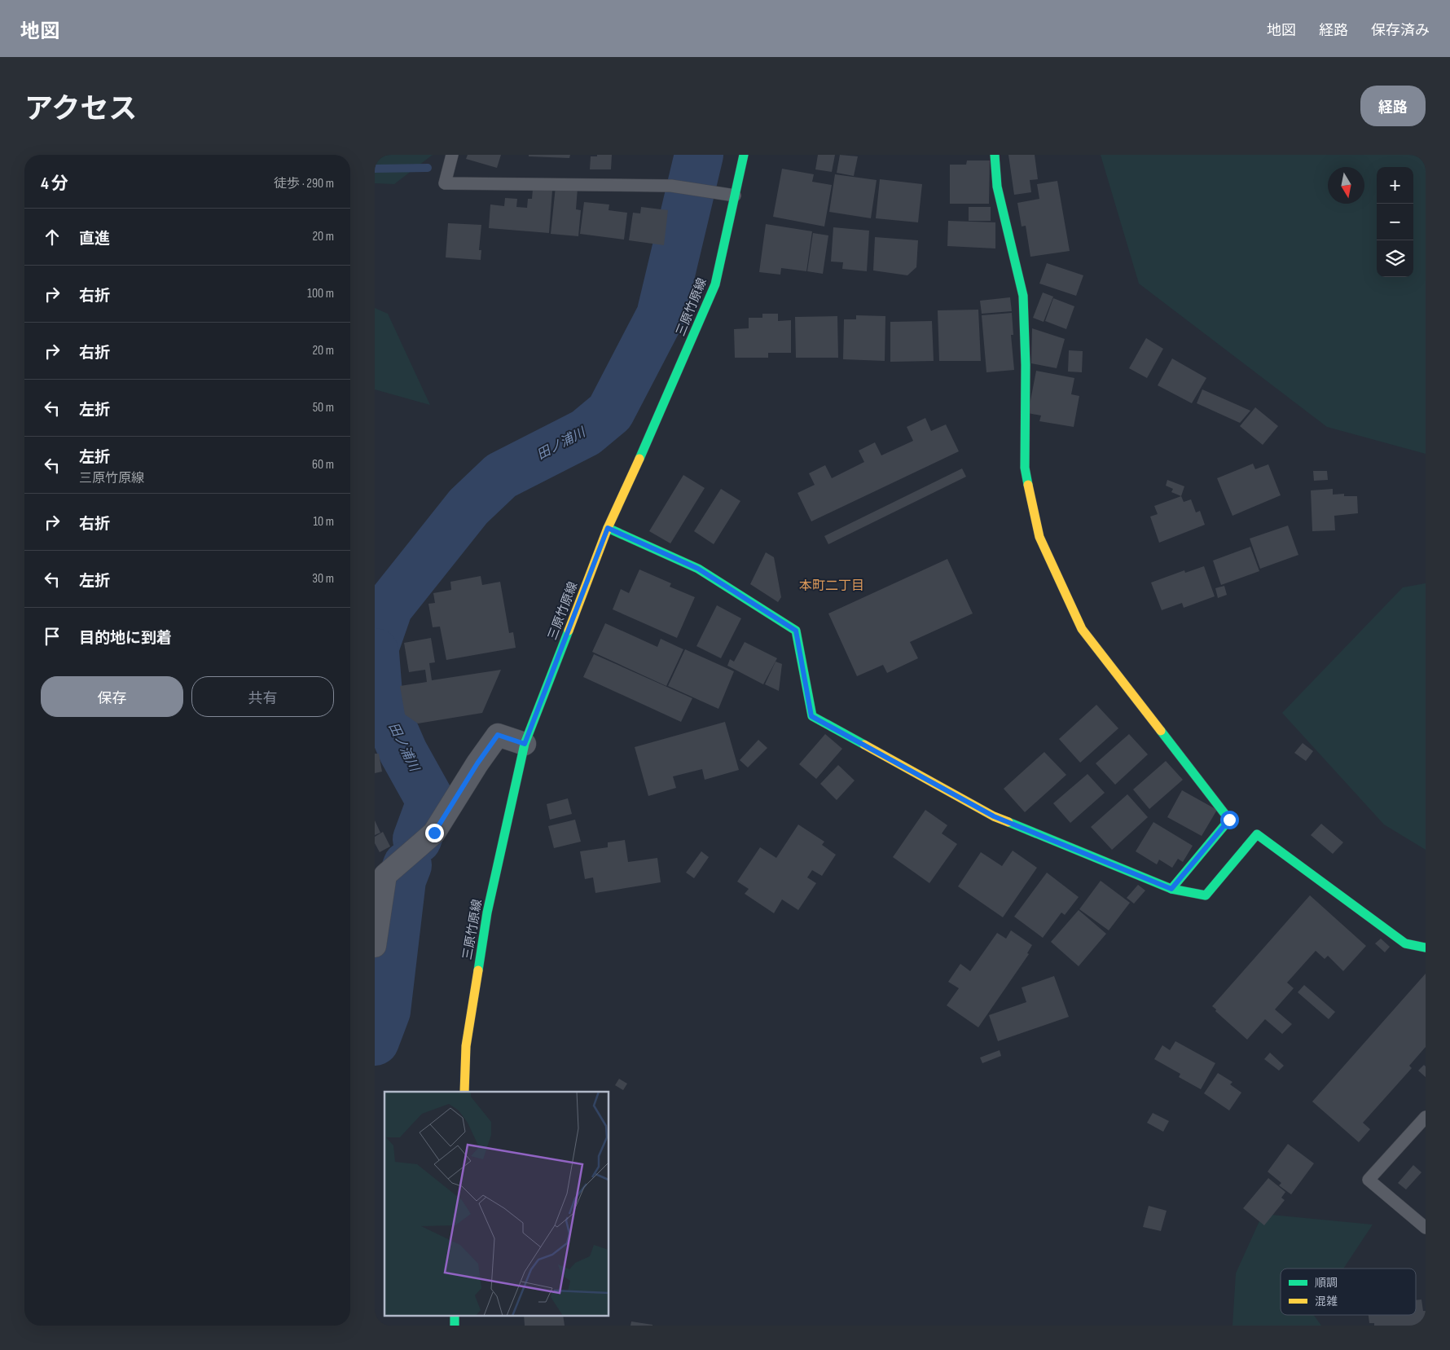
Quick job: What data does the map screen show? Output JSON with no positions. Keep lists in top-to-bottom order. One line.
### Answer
{"streets":{"street":["三原竹原線"]},"districts":["本町二丁目"],"water":["田ノ浦川"],"legend":["順調","混雑"],"north":"bottom","page":{"header":"地図","nav":["地図","経路","保存済み"],"title":"アクセス","buttons":["経路",["保存","共有"]],"heading":["4 分","徒歩 · 290 m"],"map_buttons":["+","−"],"list":[["直進","20 m"],["右折","100 m"],["右折","20 m"],["左折","50 m"],["左折","三原竹原線","60 m"],["右折","10 m"],["左折","30 m"],"目的地に到着"]}}
